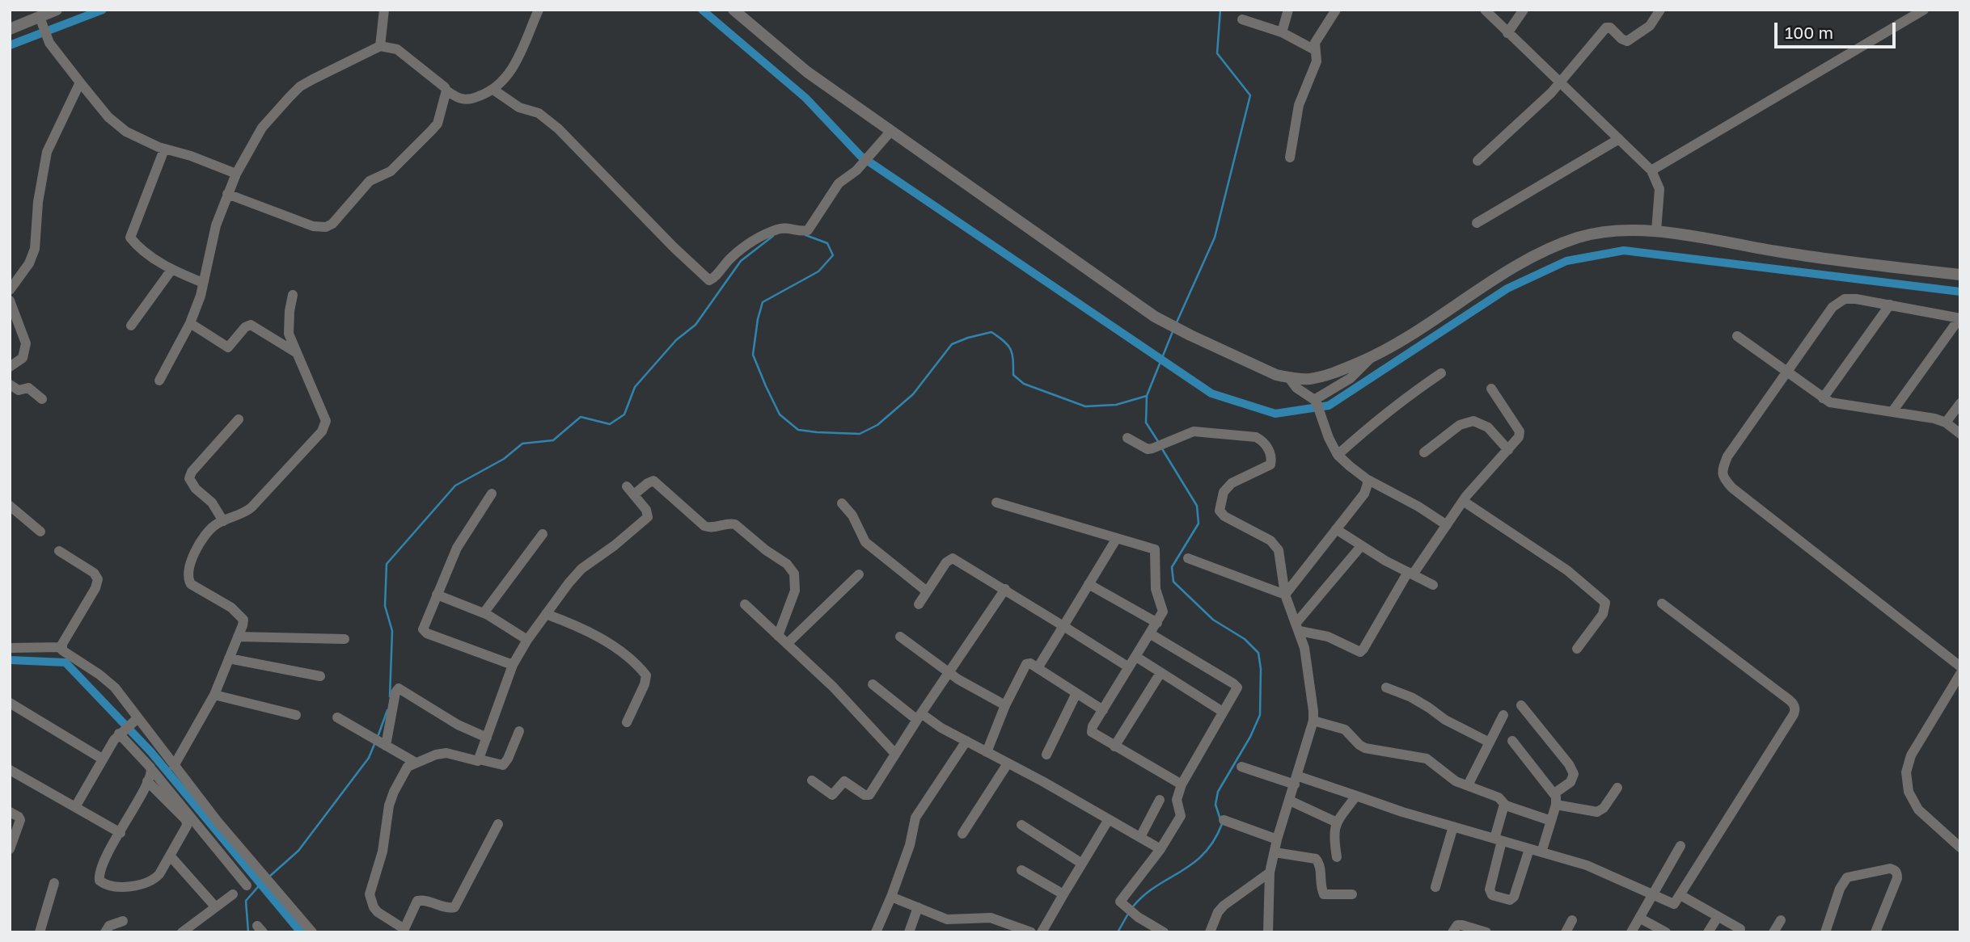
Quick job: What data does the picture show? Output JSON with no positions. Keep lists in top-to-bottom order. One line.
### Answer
{"scale_bar":"100 m"}
